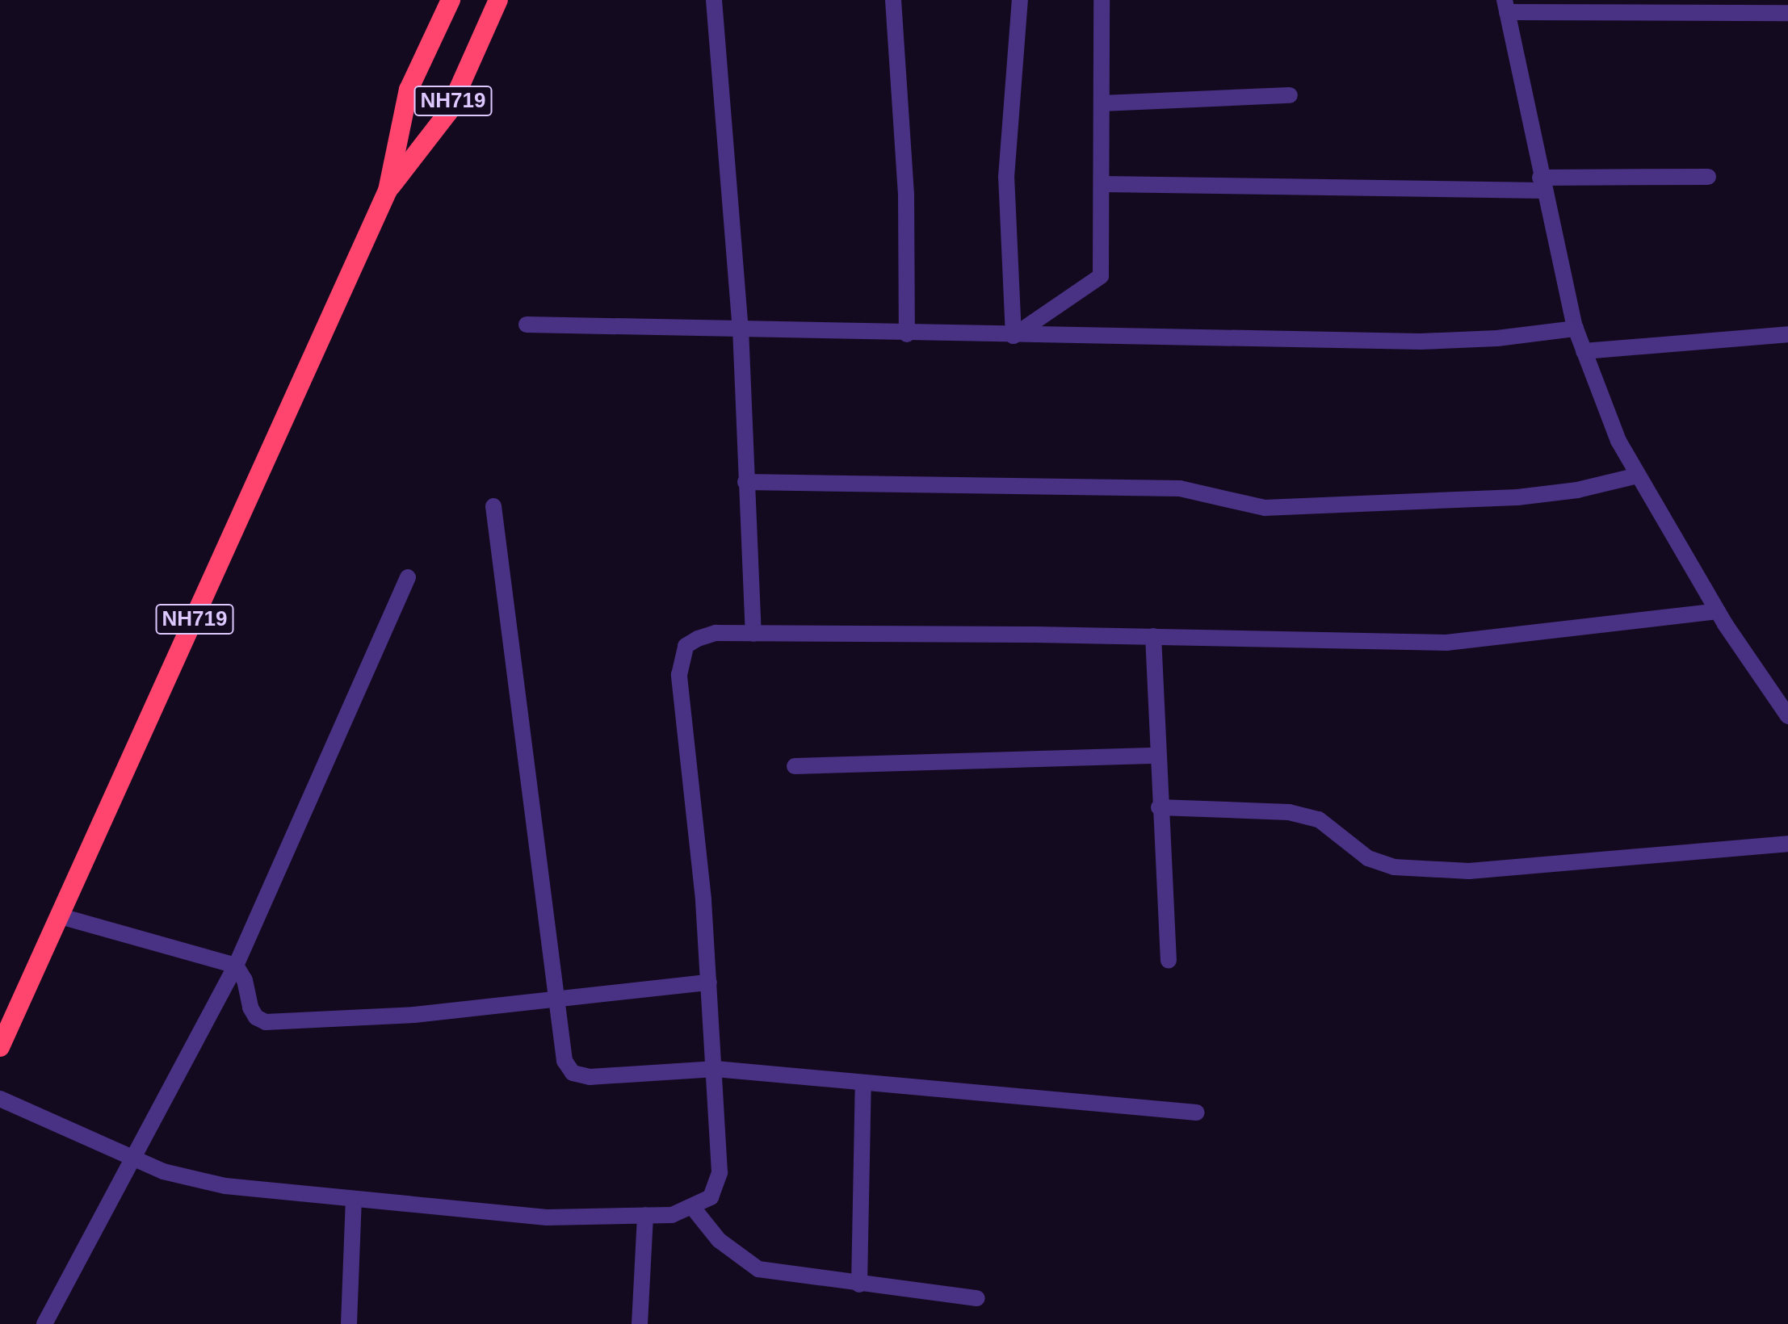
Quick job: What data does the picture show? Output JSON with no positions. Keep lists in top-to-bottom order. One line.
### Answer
{"streets":{"highway":["NH719"]}}
